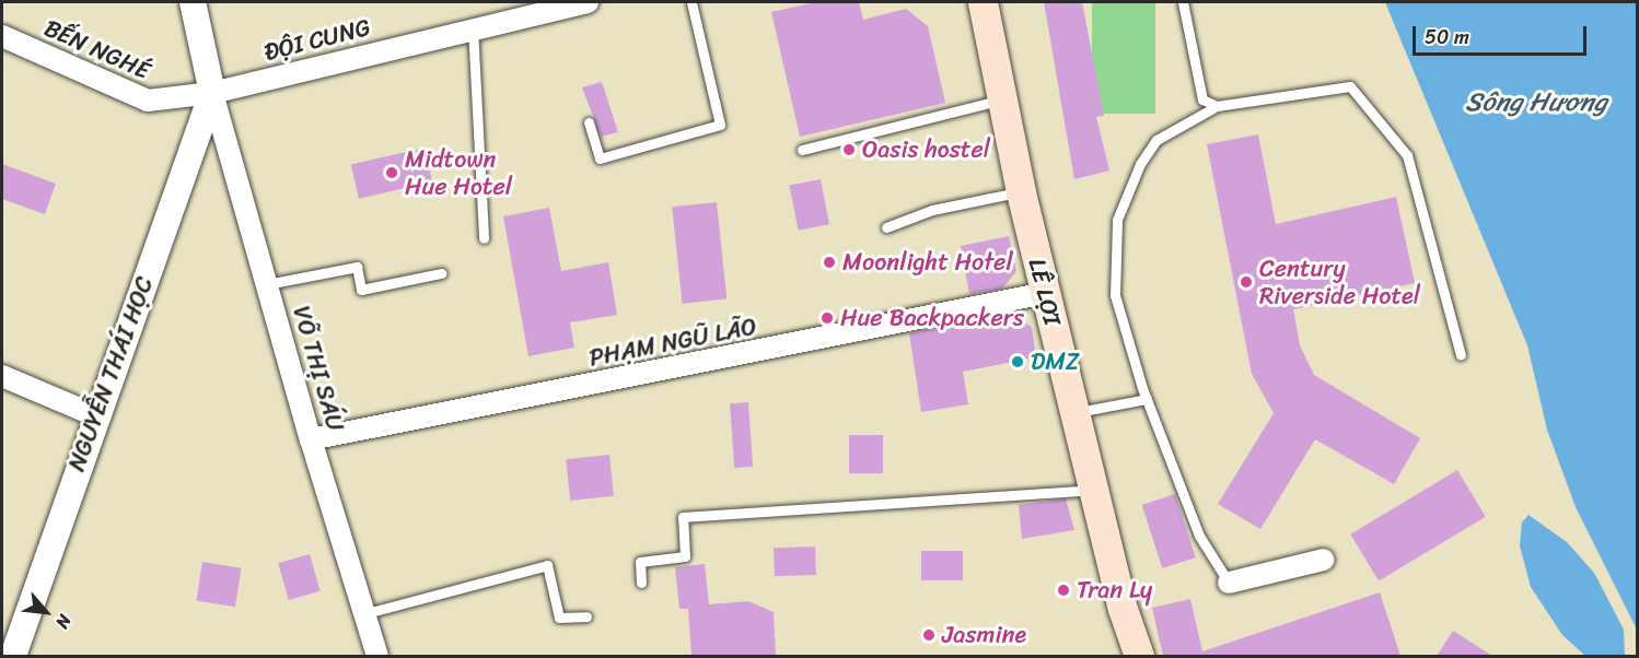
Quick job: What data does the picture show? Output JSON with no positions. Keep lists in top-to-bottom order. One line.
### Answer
{"streets":{"main road":["LÊ LỢI"],"street":["ĐỘI CUNG","BẾN NGHÉ","PHẠM NGŨ LÃO","VÕ THỊ SÁU","NGUYỄN THÁI HỌC"]},"crossings":[["ĐỘI CUNG","BẾN NGHÉ"],["ĐỘI CUNG","VÕ THỊ SÁU"],["ĐỘI CUNG","NGUYỄN THÁI HỌC"],["BẾN NGHÉ","VÕ THỊ SÁU"],["BẾN NGHÉ","NGUYỄN THÁI HỌC"],["LÊ LỢI","PHẠM NGŨ LÃO"],["PHẠM NGŨ LÃO","VÕ THỊ SÁU"],["VÕ THỊ SÁU","NGUYỄN THÁI HỌC"]],"water":["Sông Hương"],"places":["Oasis hostel","Midtown Hue Hotel","Moonlight Hotel","Century Riverside Hotel","Hue Backpackers","DMZ","Tran Ly","Jasmine"],"scale_bar":"50 m","north":"bottom right"}
